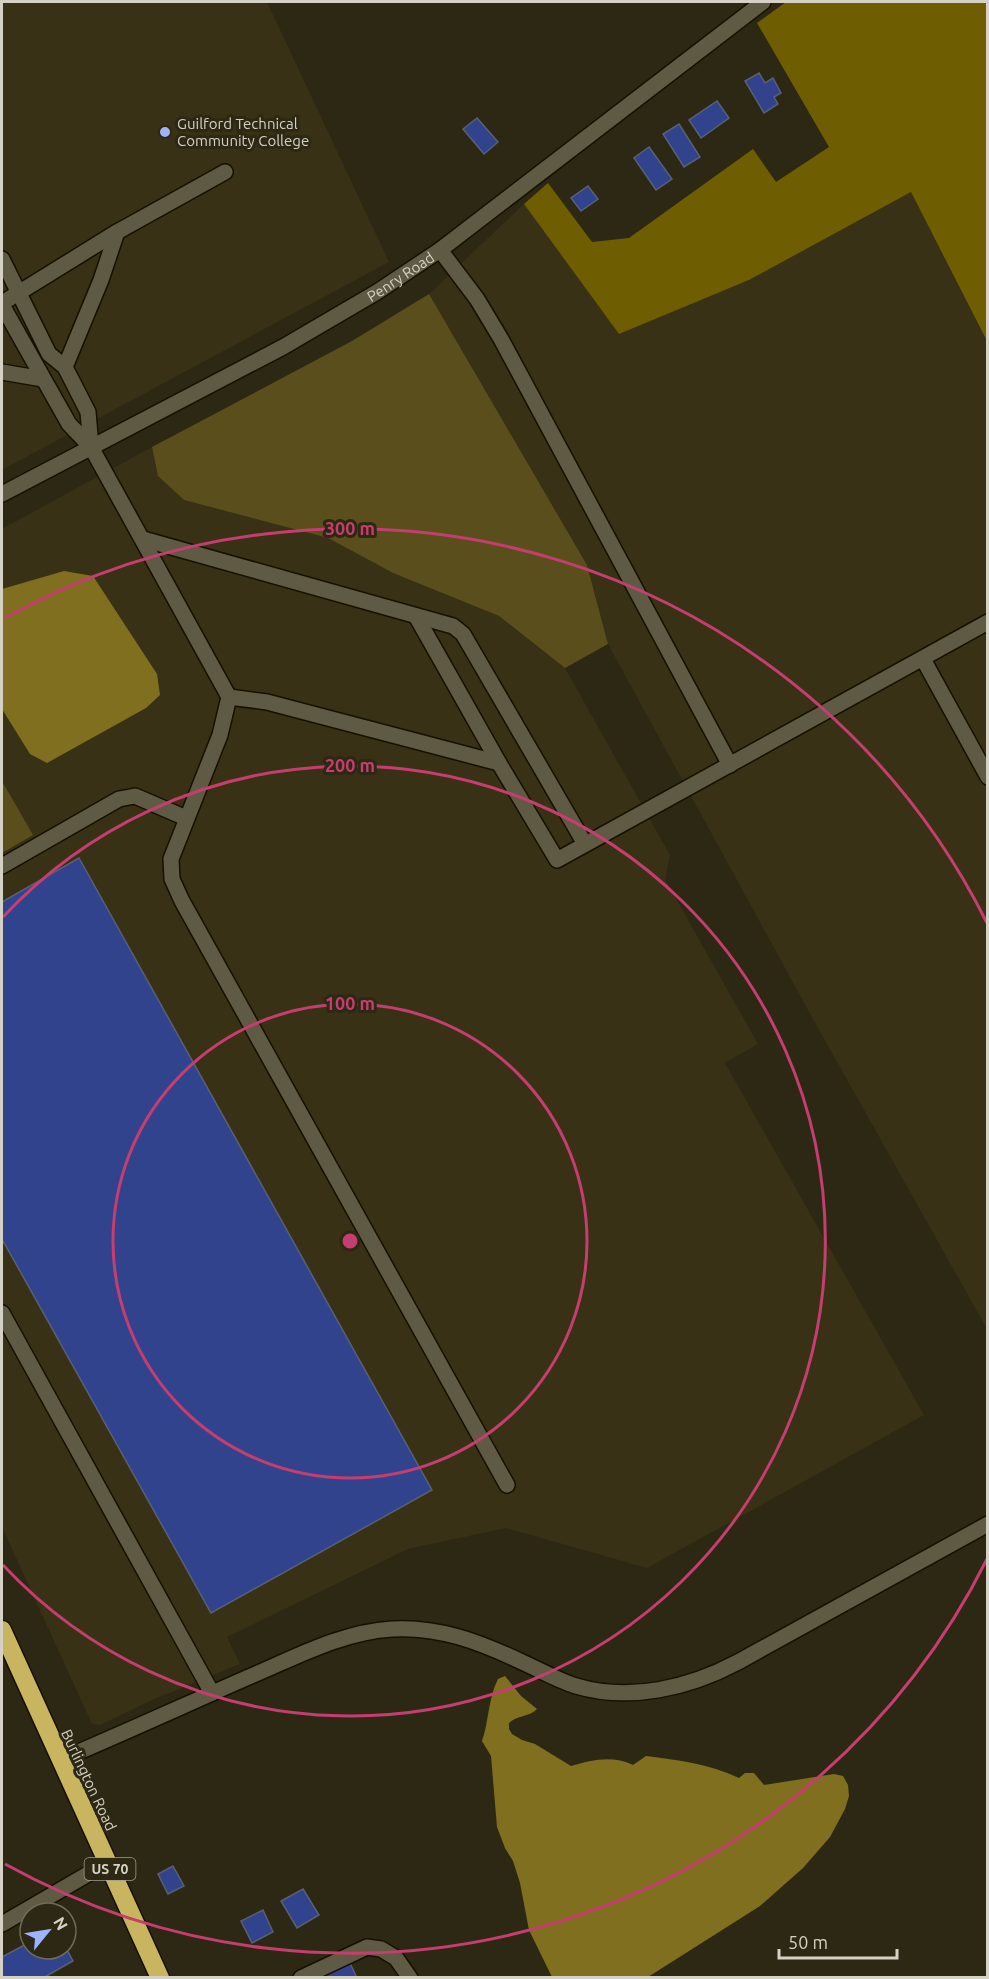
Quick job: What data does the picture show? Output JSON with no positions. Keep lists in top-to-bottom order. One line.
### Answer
{"streets":{"highway":["Burlington Road","US 70"],"street":["Penry Road"]},"places":["Guilford Technical Community College"],"scale_bar":"50 m","north":"top right","rings":["300 m","200 m","100 m"]}
